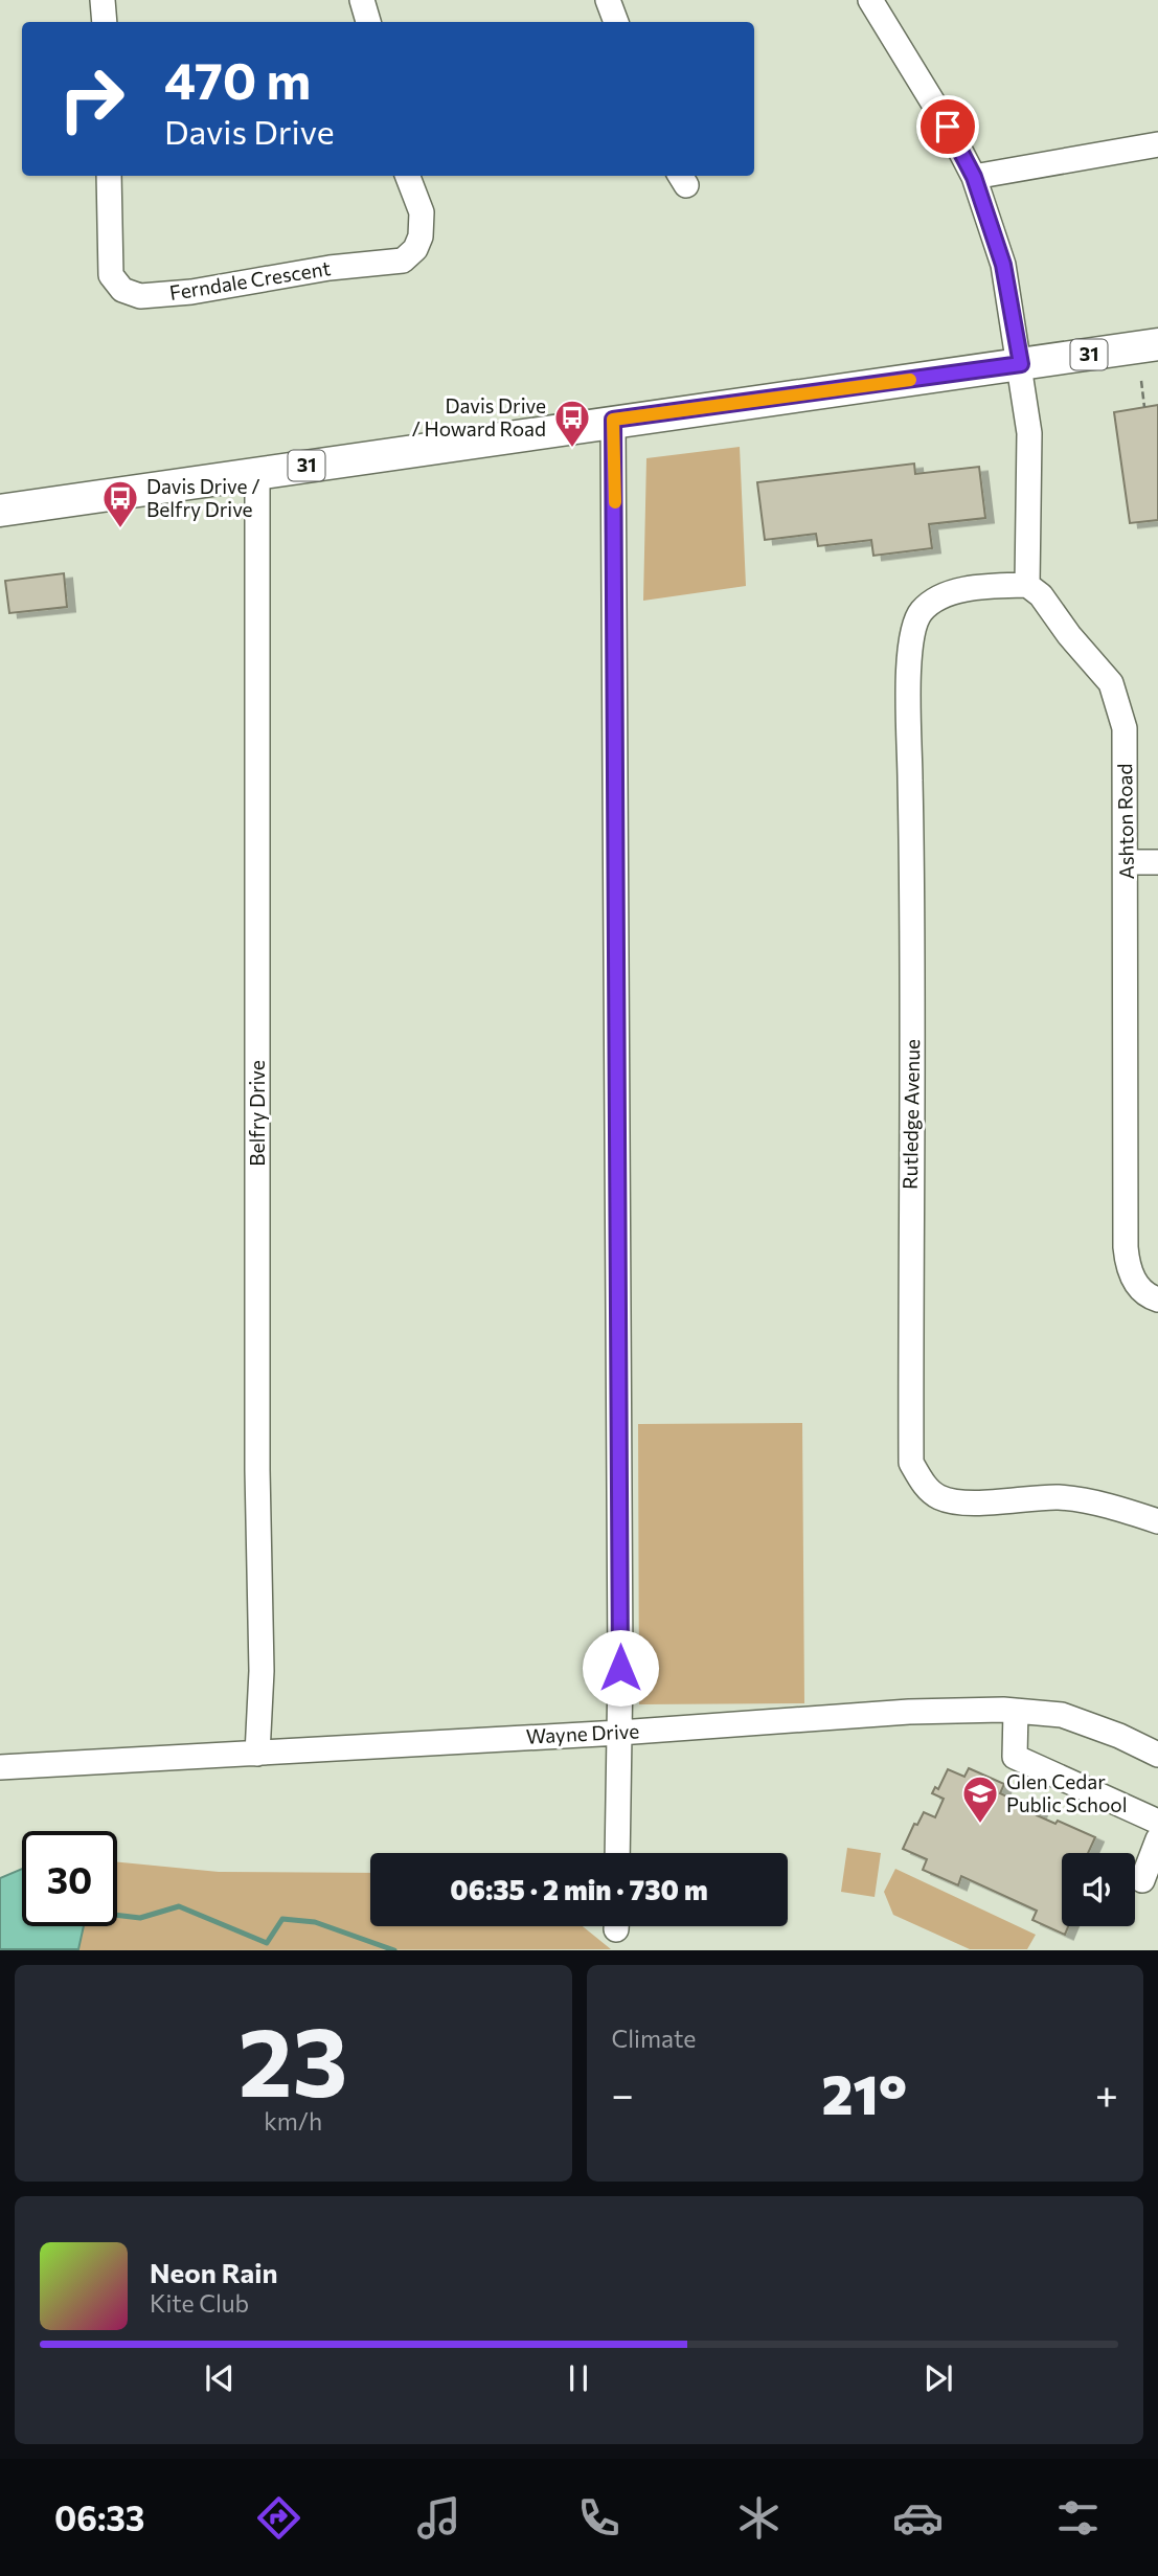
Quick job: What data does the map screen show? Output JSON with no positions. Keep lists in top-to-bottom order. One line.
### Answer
{"streets":{"main road":["31"],"street":["Ferndale Crescent","Ashton Road","Belfry Drive","Rutledge Avenue","Wayne Drive"]},"crossings":[["31","Belfry Drive"],["Ashton Road","Rutledge Avenue"],["Belfry Drive","Wayne Drive"]],"places":{"bus stop":["Davis Drive / Howard Road","Davis Drive / Belfry Drive"],"school or university":["Glen Cedar Public School"]},"page":{"turn":["470 m","Davis Drive"],"limit":"30","trip":"06:35 · 2 min · 730 m","tile":[["23","km/h"],"Climate"],"heat":["−","21°","+"],"song":["Neon Rain","Kite Club"],"tabs":"06:33"}}
